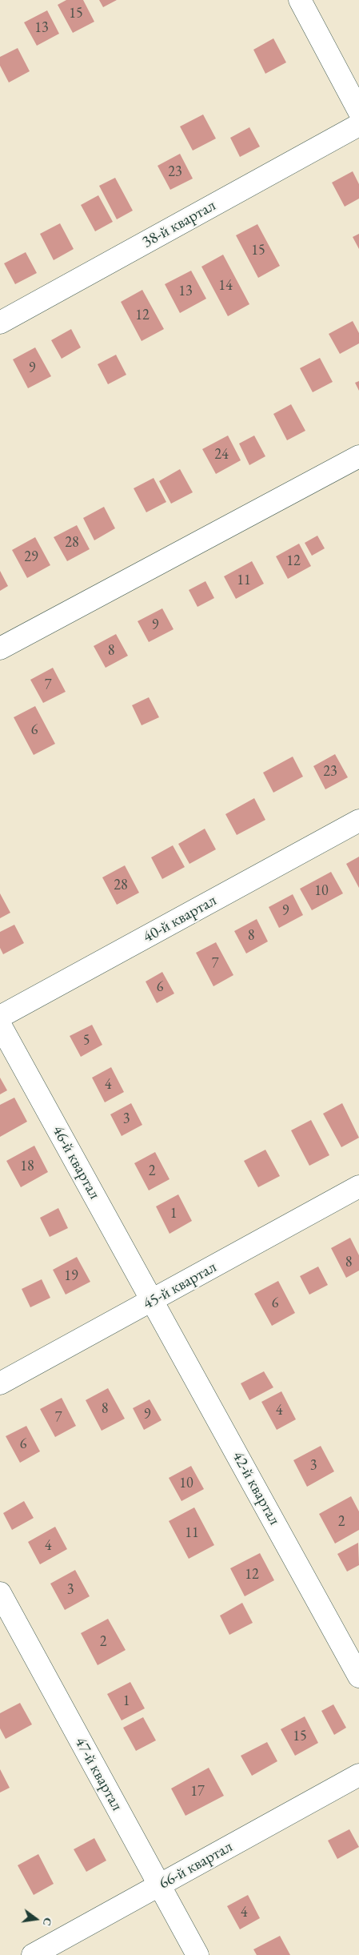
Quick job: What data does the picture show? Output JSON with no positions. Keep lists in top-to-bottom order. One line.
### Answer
{"streets":{"street":["38-й квартал","40-й квартал","46-й квартал","45-й квартал","42-й квартал","47-й квартал","66-й квартал"]},"crossings":[["46-й квартал","45-й квартал"],["46-й квартал","42-й квартал"],["45-й квартал","42-й квартал"],["47-й квартал","66-й квартал"]],"house_numbers":["15","13","23","15","14","13","12","9","24","28","29","12","11","9","8","7","6","23","28","10","9","8","7","6","5","4","3","18","2","1","8","19","6","8","4","9","7","6","3","10","2","11","4","12","3","2","1","15","17","4"],"north":"right"}
